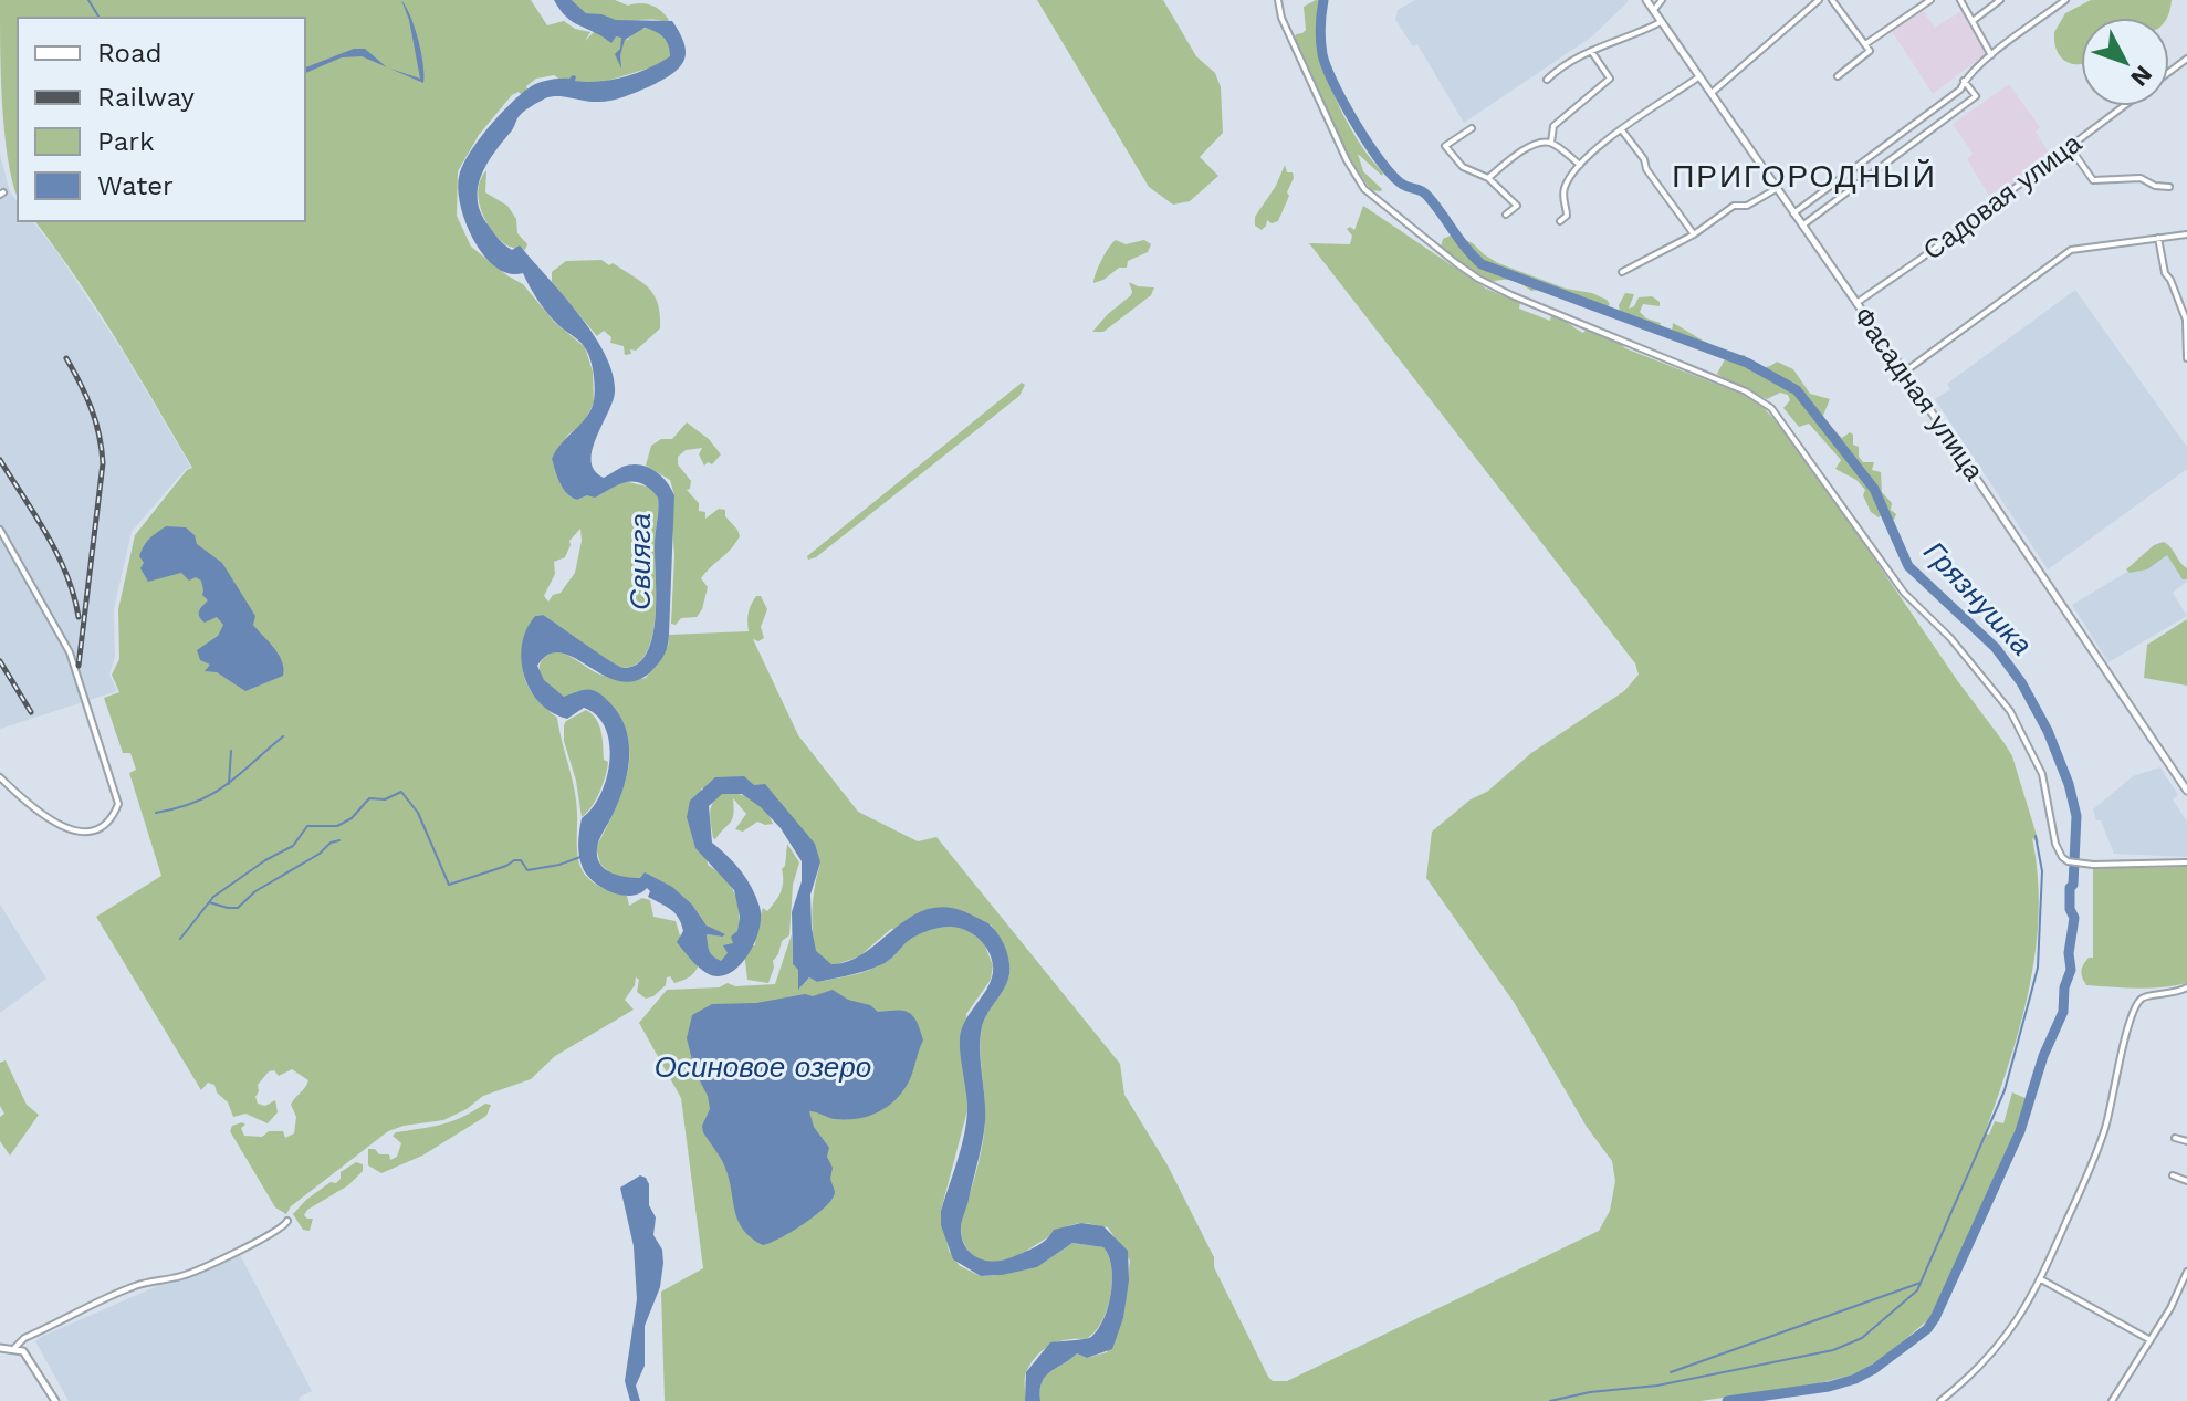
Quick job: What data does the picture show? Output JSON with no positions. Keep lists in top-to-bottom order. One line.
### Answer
{"streets":{"main road":["Фасадная улица"],"street":["Садовая улица"]},"crossings":[["Садовая улица","Фасадная улица"]],"districts":["ПРИГОРОДНЫЙ"],"water":["Свияга","Грязнушка","Осиновое озеро"],"legend":["Road","Railway","Park","Water"],"north":"bottom right"}
